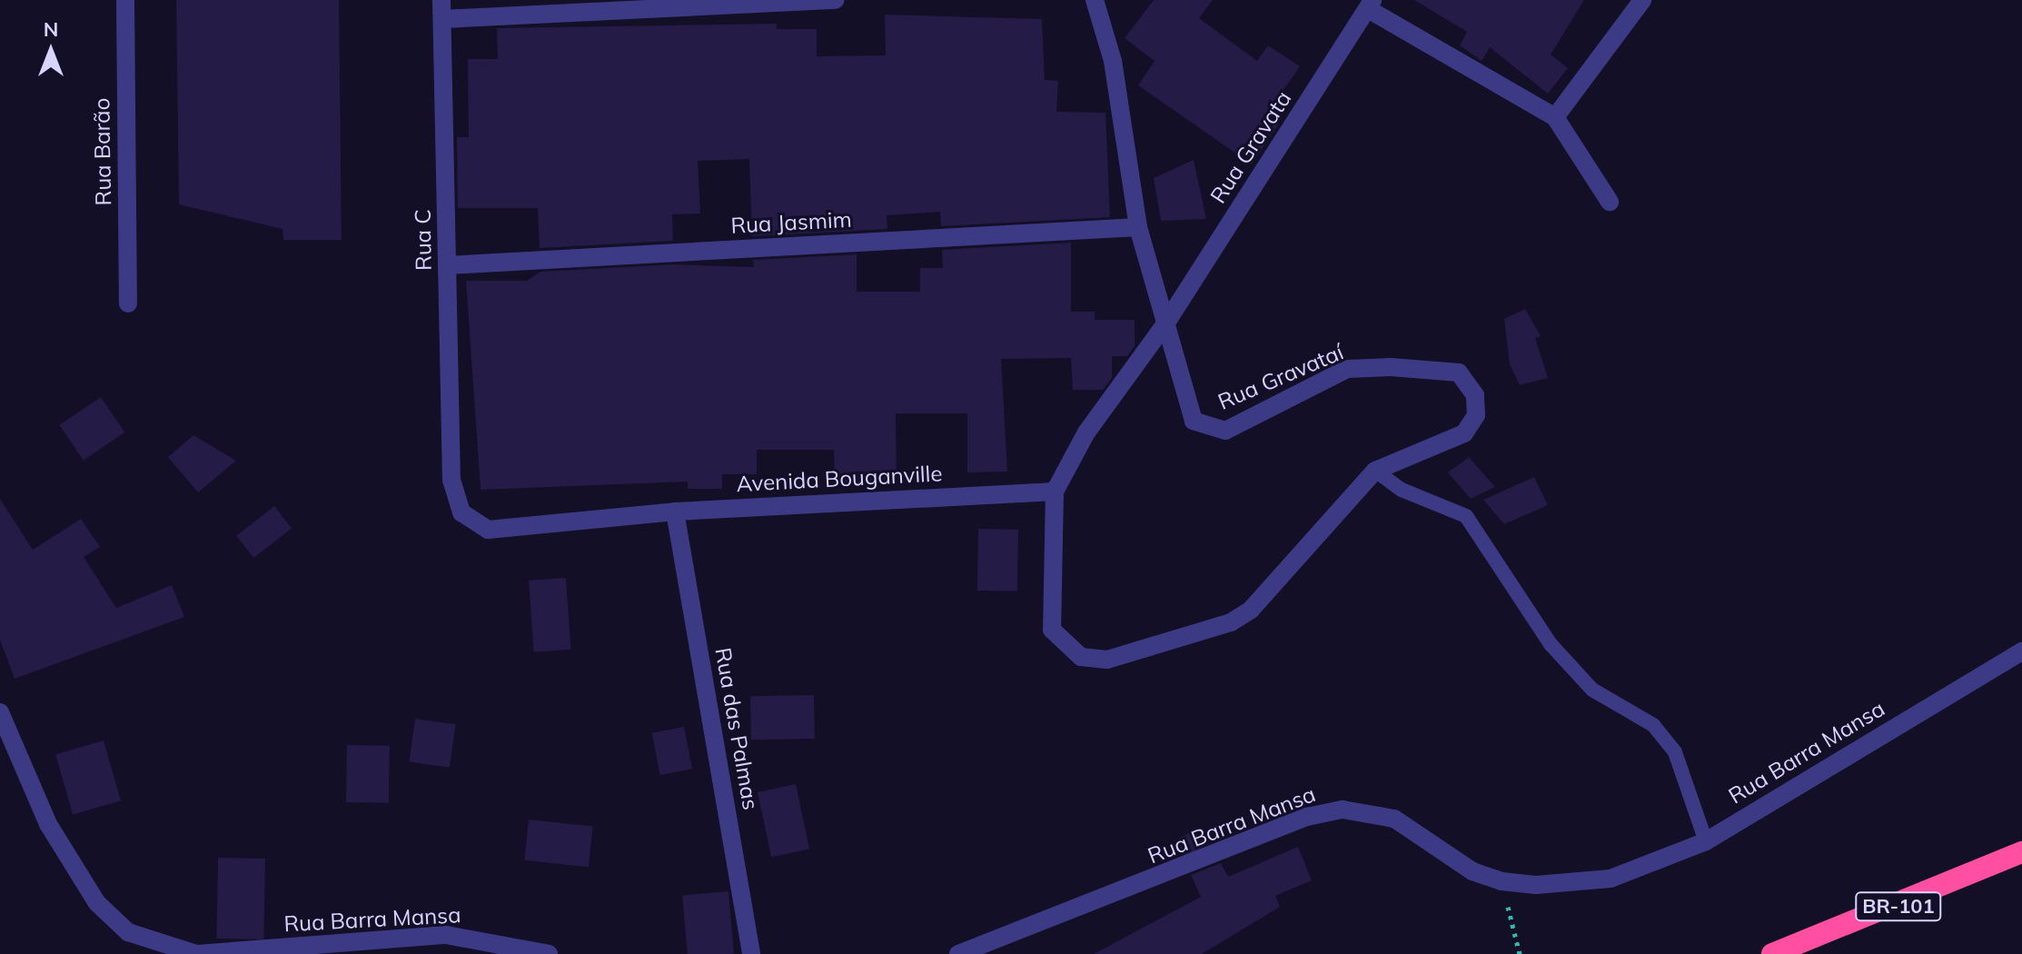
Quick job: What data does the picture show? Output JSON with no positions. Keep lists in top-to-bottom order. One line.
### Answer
{"streets":{"highway":["BR-101"],"street":["Rua Gravata","Rua Barão","Rua Jasmim","Rua C","Rua Gravataí","Avenida Bouganville","Rua das Palmas","Rua Barra Mansa"]},"crossings":[["Rua Gravata","Rua Gravataí"],["Rua Jasmim","Rua C"],["Rua Jasmim","Rua Gravataí"],["Rua C","Avenida Bouganville"],["Rua Gravataí","Avenida Bouganville"],["Avenida Bouganville","Rua das Palmas"]],"north":"top"}
